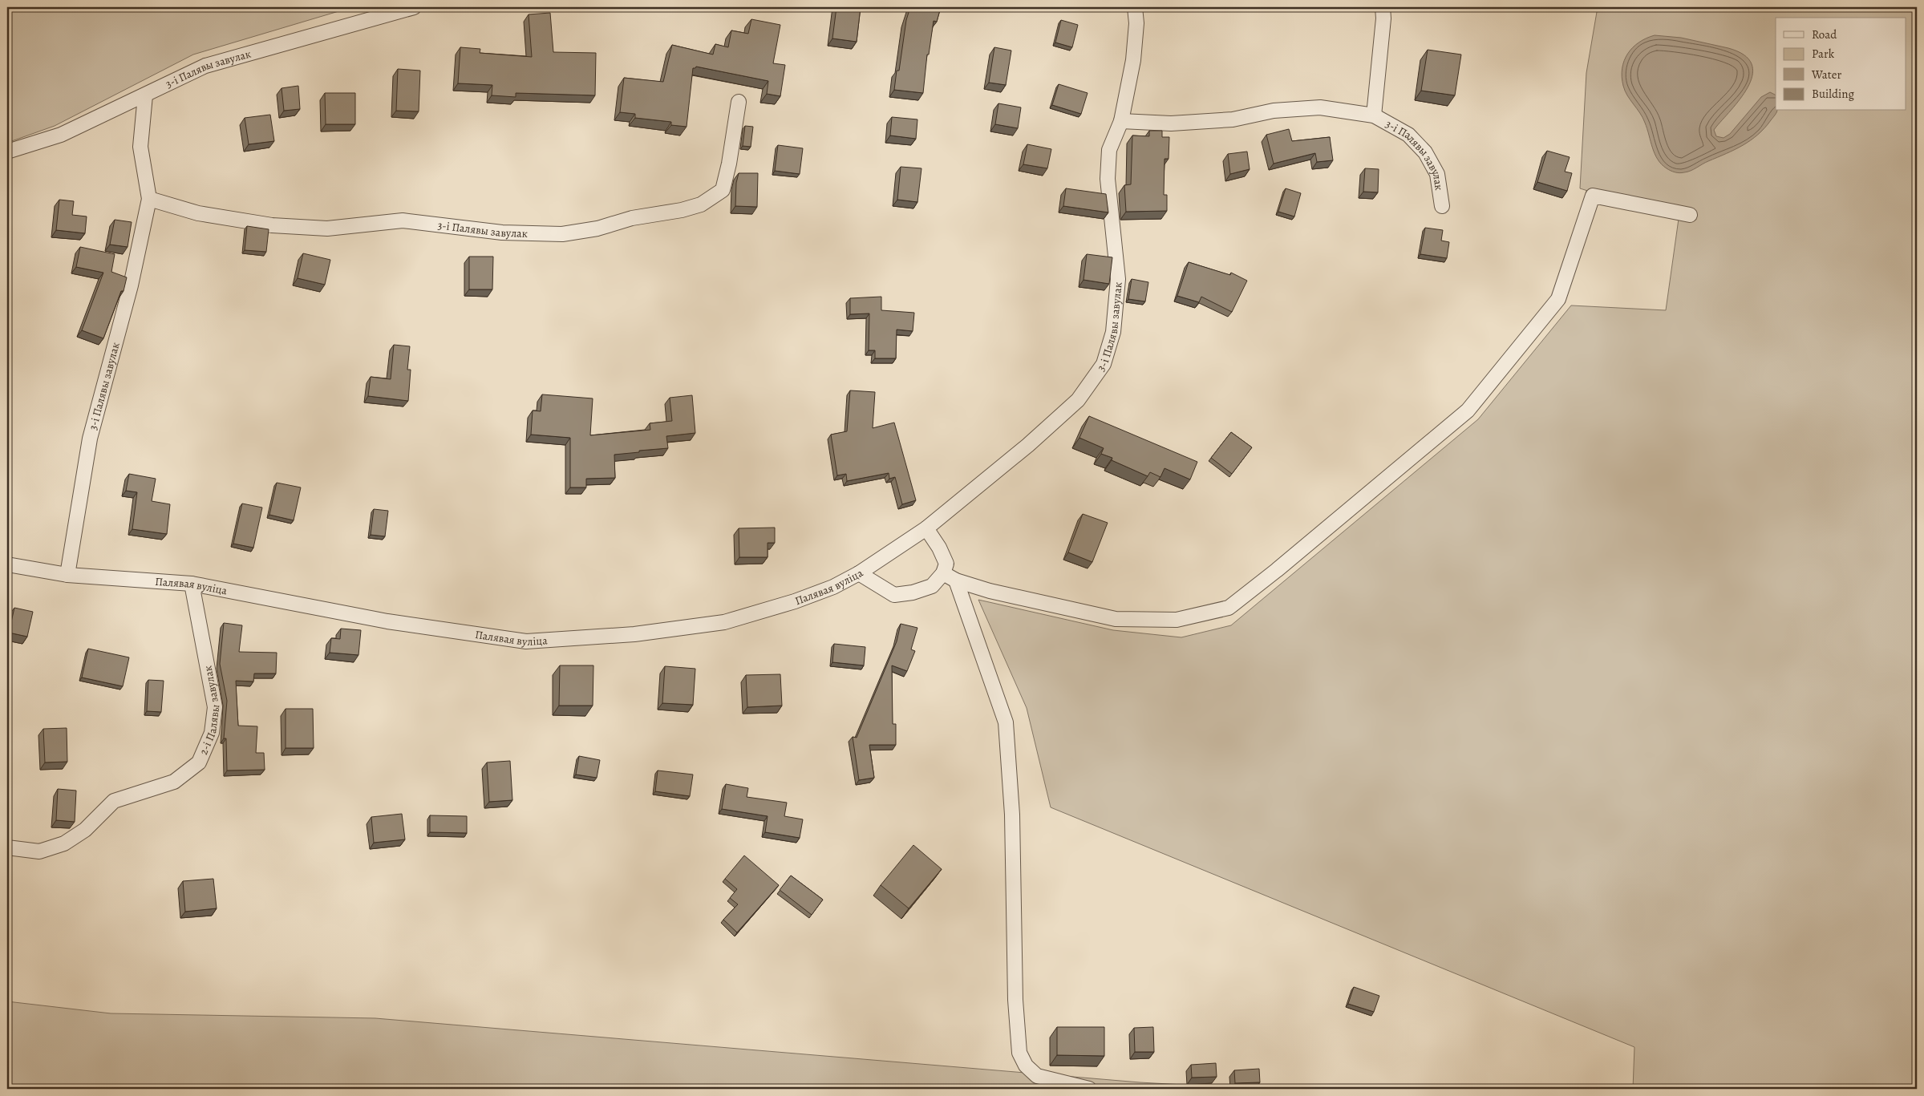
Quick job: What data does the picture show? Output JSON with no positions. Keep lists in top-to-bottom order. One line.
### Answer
{"streets":{"street":["3-і Палявы завулак","Палявая вуліца","2-і Палявы завулак"]},"crossings":[["3-і Палявы завулак","Палявая вуліца"],["Палявая вуліца","2-і Палявы завулак"]],"legend":["Road","Park","Water","Building"]}
